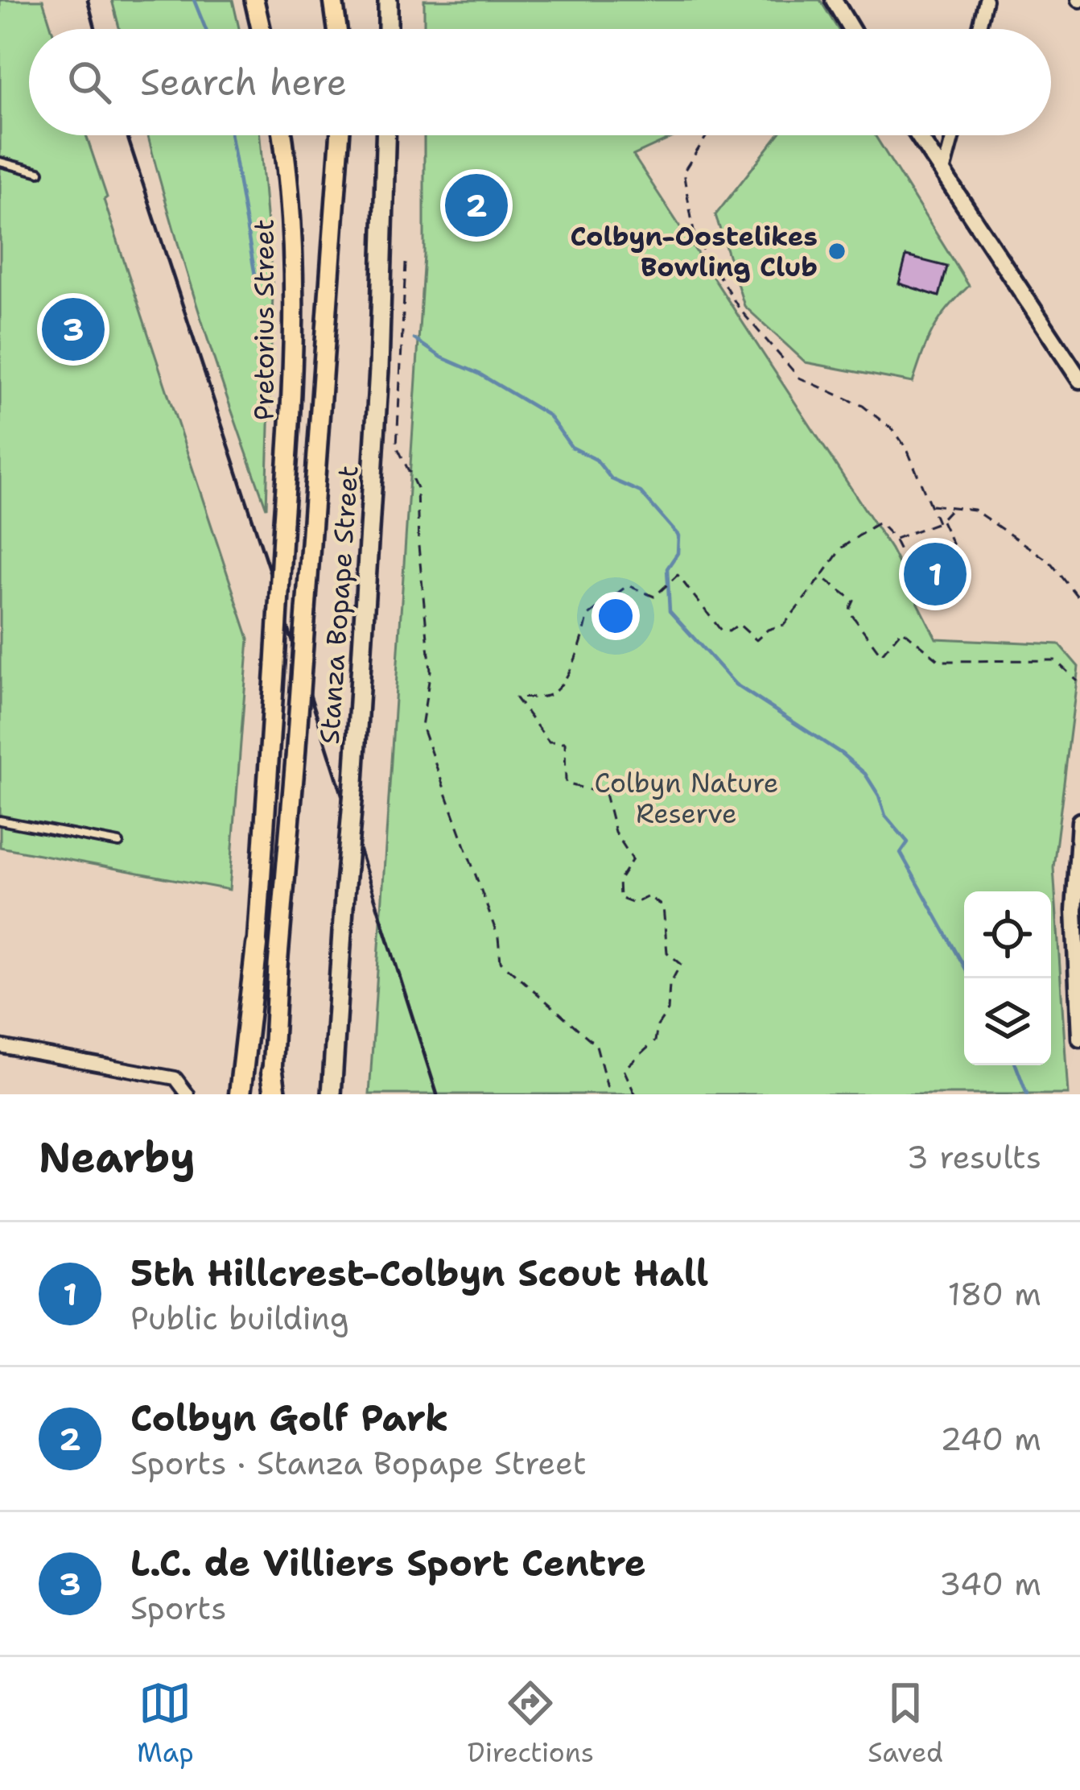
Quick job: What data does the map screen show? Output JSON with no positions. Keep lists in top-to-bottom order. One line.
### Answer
{"streets":{"main road":["Pretorius Street","Stanza Bopape Street"]},"parks":["Colbyn Nature Reserve"],"places":["Colbyn-Oostelikes Bowling Club"],"page":{"search":"Search here","pins":["2","3","1"],"heading":["Nearby","3 results"],"list":[{"mark":"1","name":"5th Hillcrest-Colbyn Scout Hall","note":"Public building","value":"180 m"},{"mark":"2","name":"Colbyn Golf Park","note":"Sports · Stanza Bopape Street","value":"240 m"},{"mark":"3","name":"L.C. de Villiers Sport Centre","note":"Sports","value":"340 m"}],"nav":["Map","Directions","Saved"]}}
